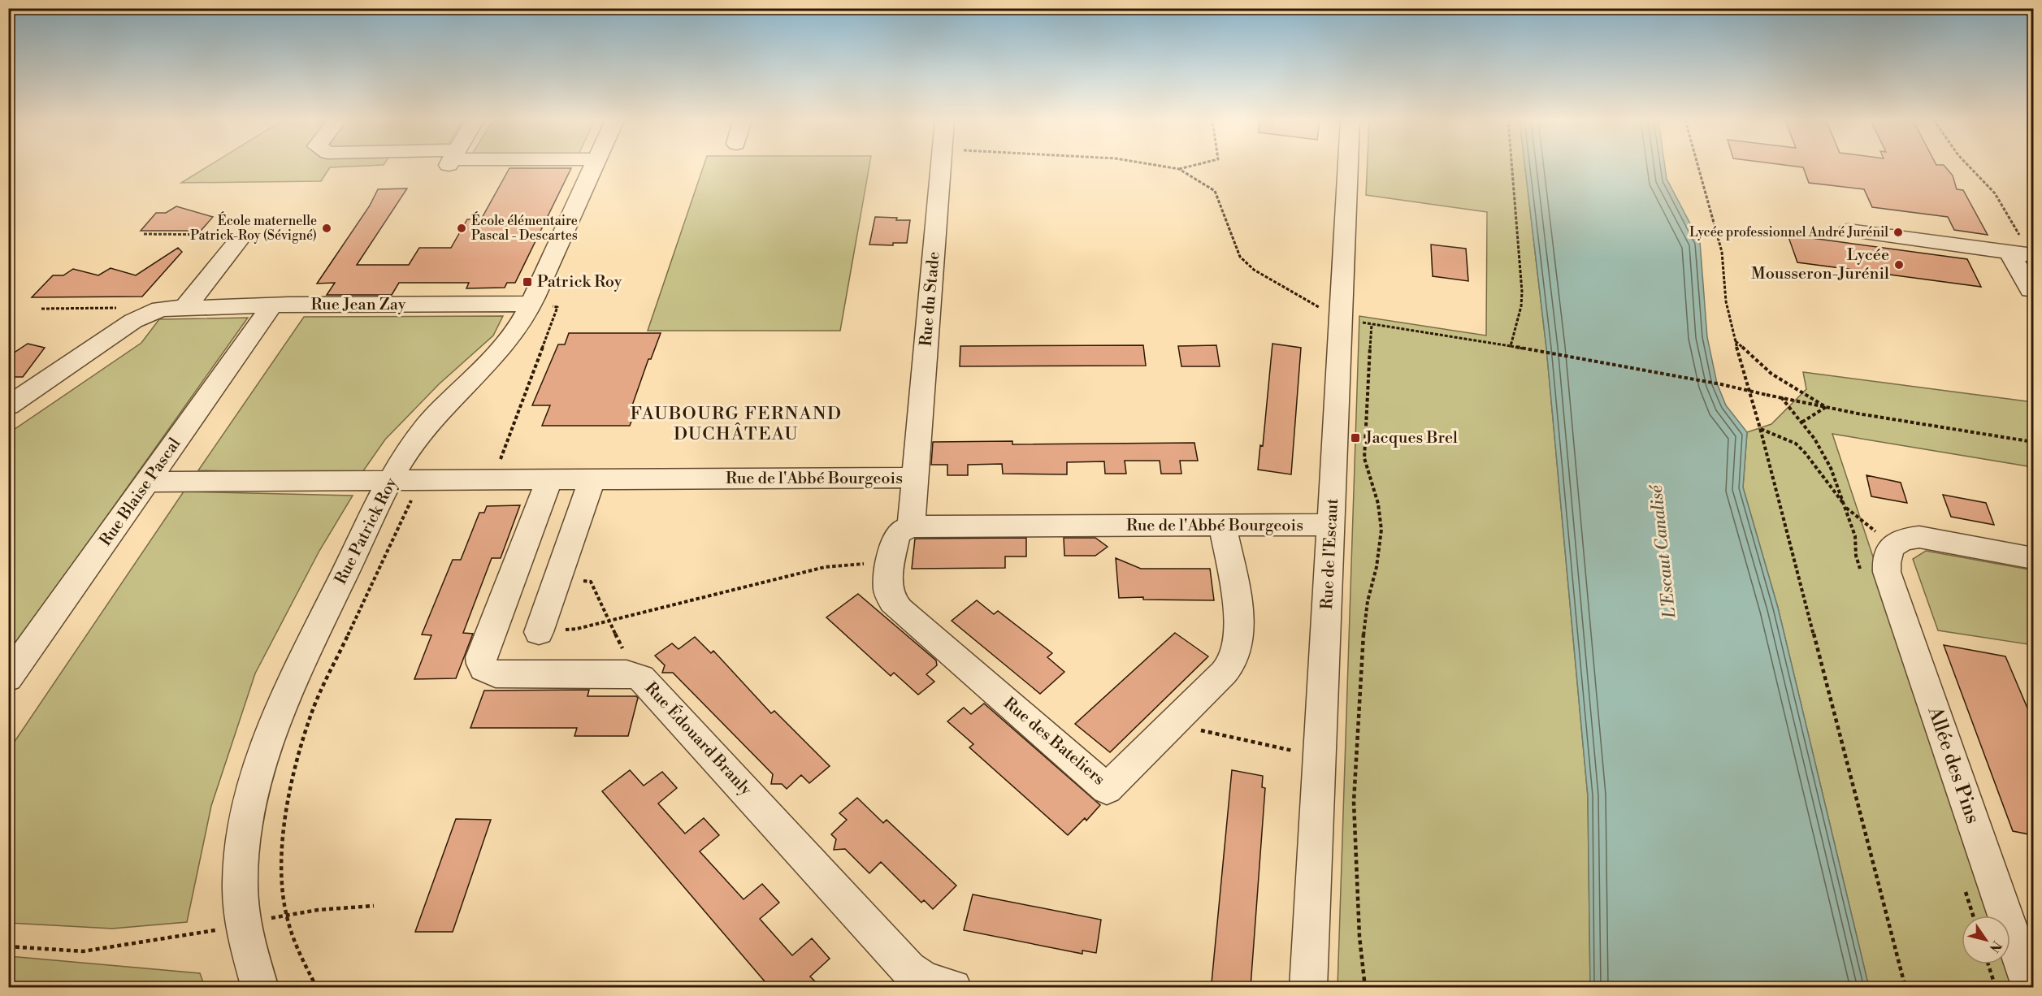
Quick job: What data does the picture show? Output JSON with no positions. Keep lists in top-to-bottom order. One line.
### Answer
{"streets":{"street":["Rue du Stade","Rue Jean Zay","Rue de l'Abbé Bourgeois","Rue Blaise Pascal","Rue Patrick Roy","Rue de l'Escaut","Rue Édouard Branly","Rue des Bateliers","Allée des Pins"]},"crossings":[["Rue du Stade","Rue de l'Abbé Bourgeois"],["Rue Jean Zay","Rue Blaise Pascal"],["Rue Jean Zay","Rue Patrick Roy"],["Rue de l'Abbé Bourgeois","Rue Patrick Roy"],["Rue de l'Abbé Bourgeois","Rue de l'Escaut"],["Rue de l'Abbé Bourgeois","Rue Édouard Branly"],["Rue de l'Abbé Bourgeois","Rue des Bateliers"]],"districts":["FAUBOURG FERNAND DUCHÂTEAU"],"water":["L'Escaut Canalisé"],"places":{"other":["École maternelle Patrick-Roy (Sévigné)","École élémentaire Pascal - Descartes","Lycée professionnel André Jurénil","Lycée Mousseron-Jurénil"],"transit":["Patrick Roy","Jacques Brel"]},"north":"bottom right"}
